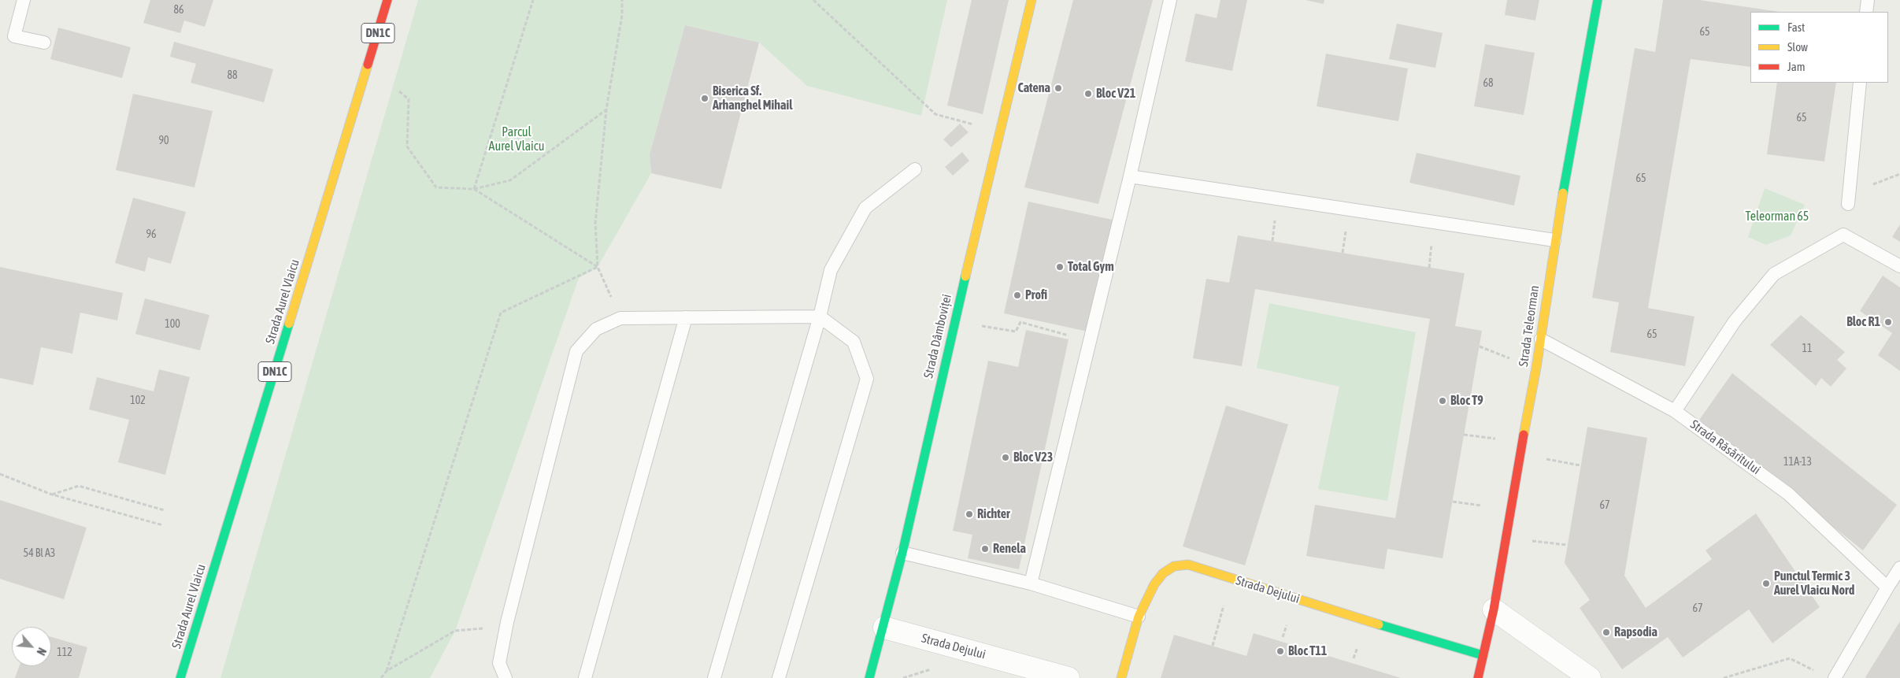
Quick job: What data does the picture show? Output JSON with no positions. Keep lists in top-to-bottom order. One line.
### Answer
{"streets":{"street":["DN1C","Strada Aurel Vlaicu","Strada Teleorman","Strada Dâmboviței","Strada Dejului"],"lane":["Strada Răsăritului"]},"crossings":[["Strada Teleorman","Strada Răsăritului"],["Strada Teleorman","Strada Dejului"],["Strada Dâmboviței","Strada Dejului"]],"parks":["Parcul Aurel Vlaicu","Teleorman 65"],"places":["Catena","Bloc V21","Biserica Sf. Arhanghel Mihail","Total Gym","Profi","Bloc R1","Bloc T9","Bloc V23","Richter","Renela","Punctul Termic 3 Aurel Vlaicu Nord","Rapsodia","Bloc T11"],"house_numbers":["86","65","88","68","65","90","65","96","100","65","11","102","11A-13","67","54 Bl A3","67","112"],"legend":["Fast","Slow","Jam"],"north":"bottom right"}
